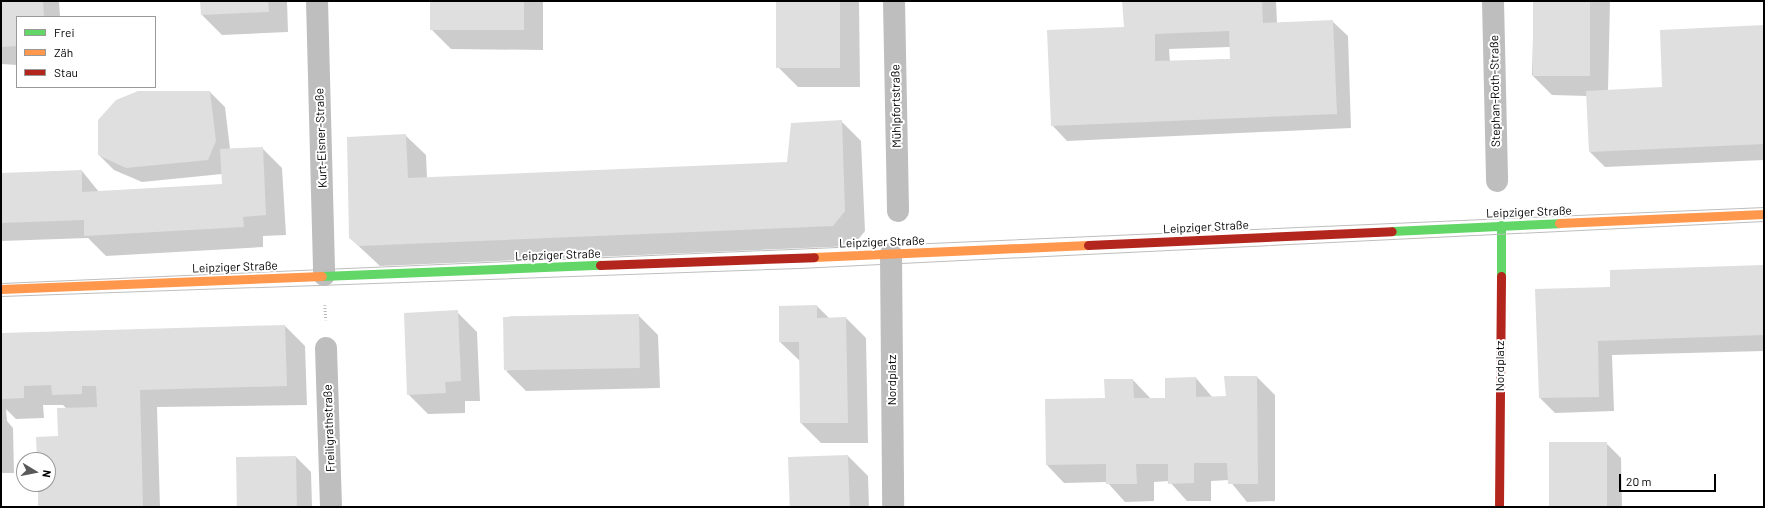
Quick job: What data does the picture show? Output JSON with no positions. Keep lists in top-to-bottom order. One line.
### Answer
{"streets":{"street":["Stephan-Roth-Straße","Mühlpfortstraße","Kurt-Eisner-Straße","Leipziger Straße","Nordplatz","Freiligrathstraße"]},"crossings":[["Kurt-Eisner-Straße","Leipziger Straße"],["Leipziger Straße","Nordplatz"]],"legend":["Frei","Zäh","Stau"],"scale_bar":"20 m","north":"right"}
